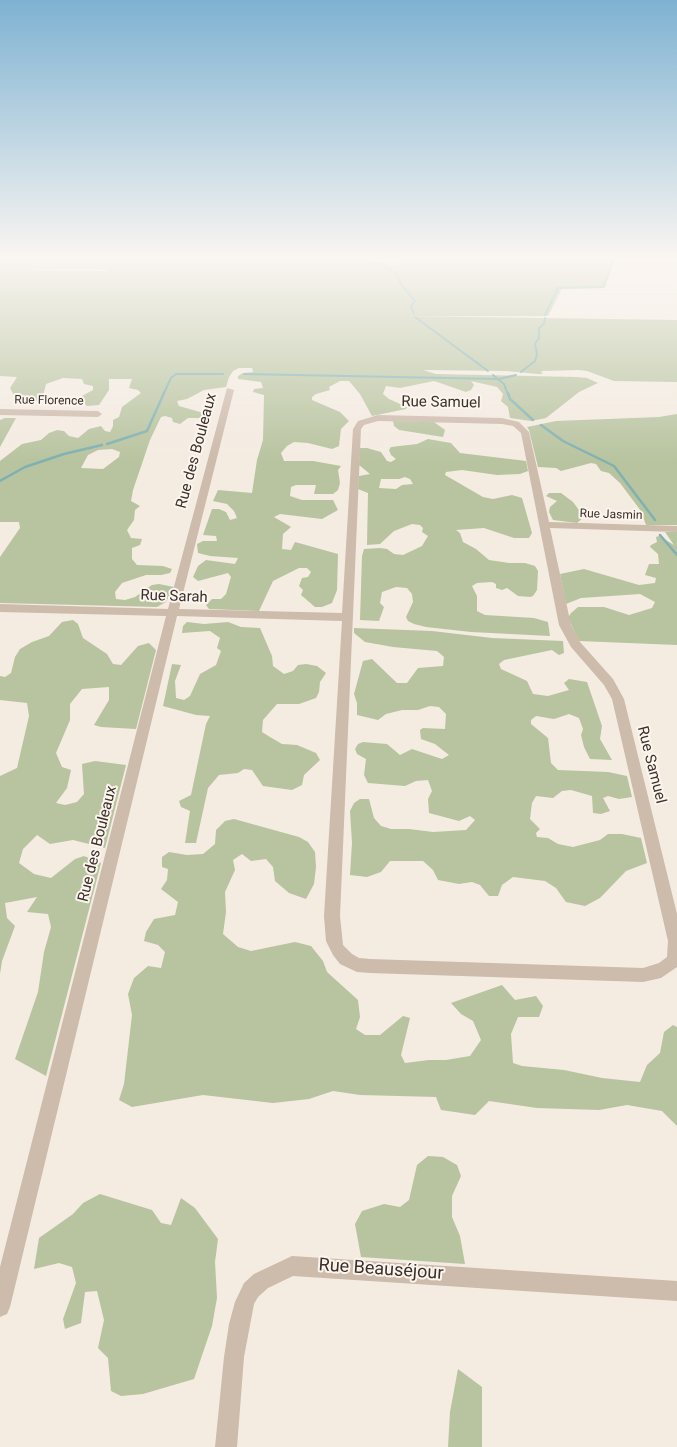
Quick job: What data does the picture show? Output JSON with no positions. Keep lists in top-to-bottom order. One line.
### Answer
{"streets":{"street":["Rue Florence","Rue Samuel","Rue des Bouleaux","Rue Jasmin","Rue Sarah","Rue Beauséjour"]},"crossings":[["Rue Samuel","Rue Jasmin"],["Rue Samuel","Rue Sarah"],["Rue des Bouleaux","Rue Sarah"]]}
